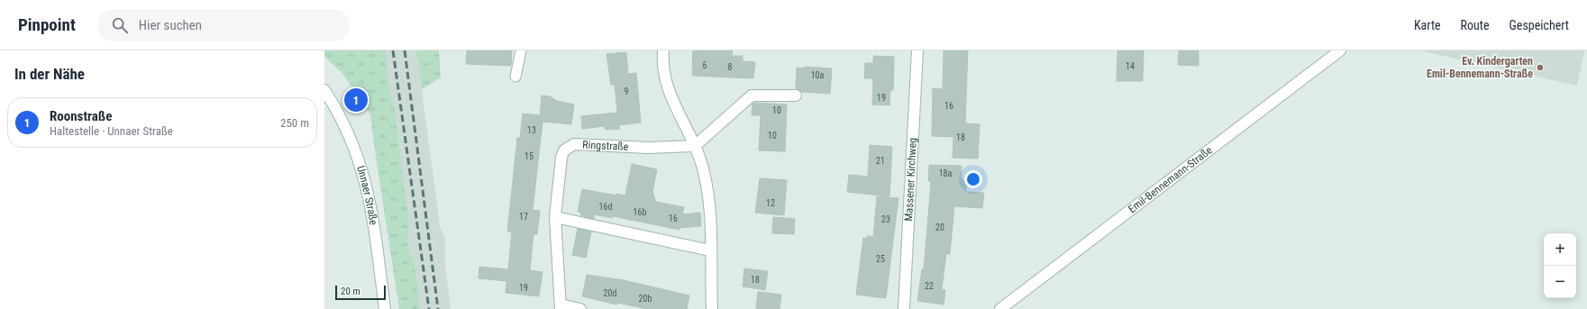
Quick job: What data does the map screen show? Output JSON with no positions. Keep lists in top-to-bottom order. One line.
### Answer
{"streets":{"street":["Ringstraße","Emil-Bennemann-Straße","Massener Kirchweg","Unnaer Straße"]},"places":["Ev. Kindergarten Emil-Bennemann-Straße"],"house_numbers":["6","14","8","10a","9","19","16","10","13","10","18","15","21","18a","12","16d","16b","17","16","23","20","25","18","22","19","20d","20b"],"scale_bar":"20 m","page":{"header":"Pinpoint","search":"Hier suchen","nav":["Karte","Route","Gespeichert"],"heading":"In der Nähe","pins":"1","list":[{"mark":"1","name":"Roonstraße","note":"Haltestelle · Unnaer Straße","value":"250 m"}],"map_buttons":["+","−"],"scale":"20 m"}}
